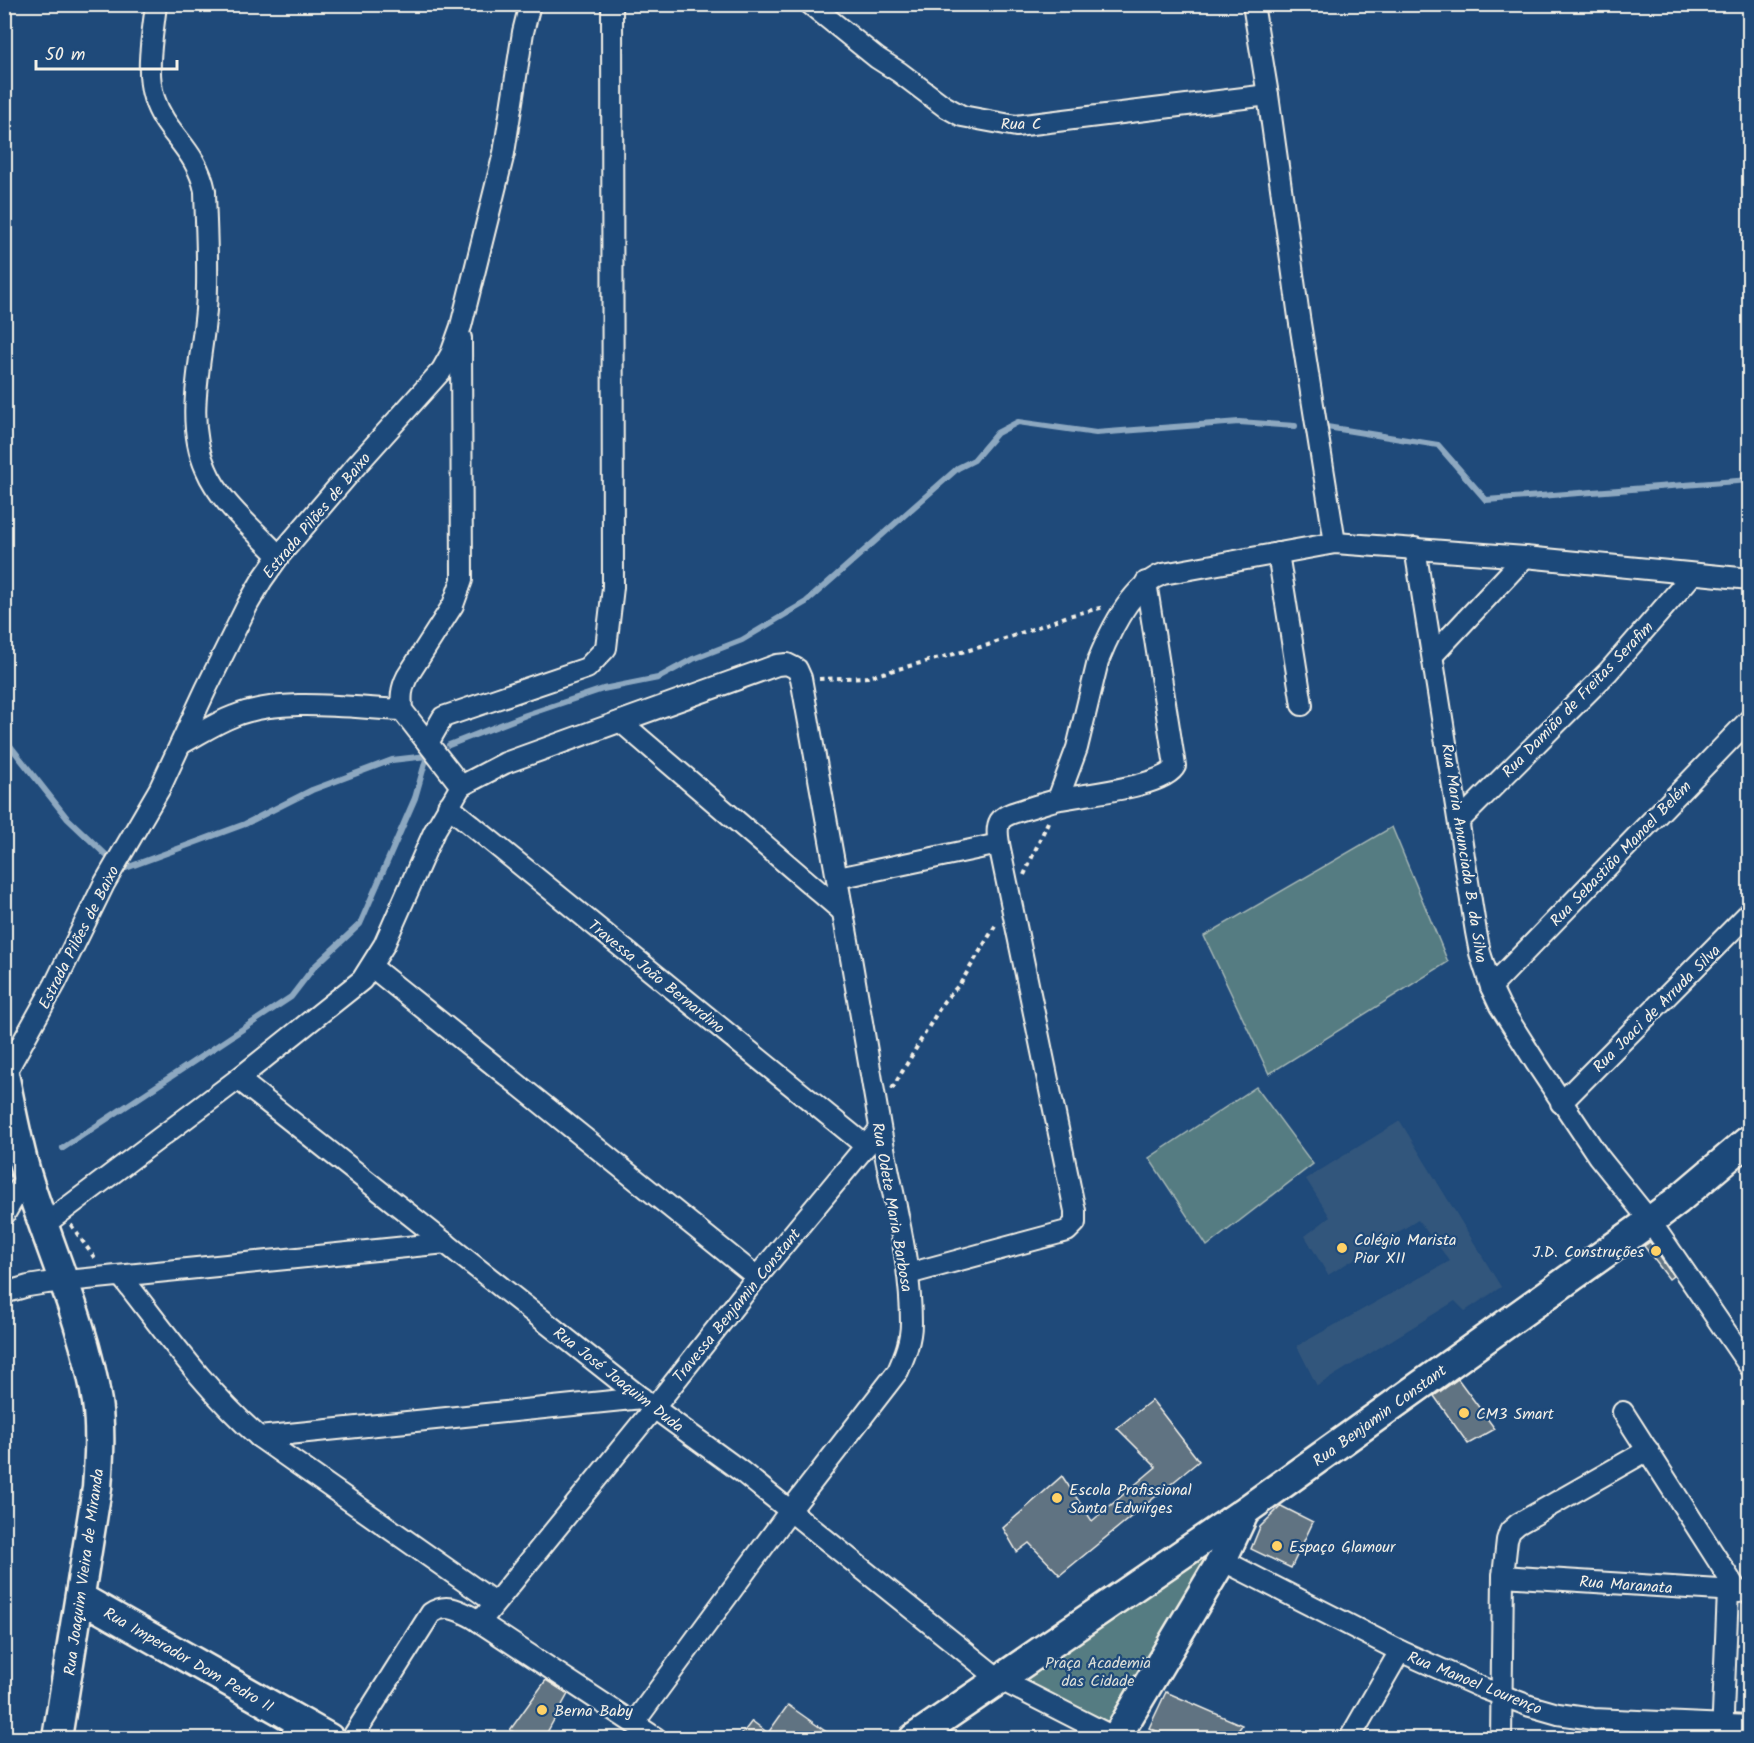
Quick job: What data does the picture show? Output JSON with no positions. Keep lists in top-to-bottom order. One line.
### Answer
{"streets":{"main road":["Rua Benjamin Constant","Rua Joaquim Vieira de Miranda","Rua Imperador Dom Pedro II"],"street":["Rua C","Estrada Pilões de Baixo","Rua Damião de Freitas Serafim","Rua Maria Anunciada B. da Silva","Rua Sebastião Manoel Belém","Travessa João Bernardino","Rua Joaci de Arruda Silva","Rua Odete Maria Barbosa","Travessa Benjamin Constant","Rua José Joaquim Duda","Rua Maranata","Rua Manoel Lourenço"]},"crossings":[["Estrada Pilões de Baixo","Rua Joaquim Vieira de Miranda"],["Rua Damião de Freitas Serafim","Rua Maria Anunciada B. da Silva"],["Rua Maria Anunciada B. da Silva","Rua Sebastião Manoel Belém"],["Rua Maria Anunciada B. da Silva","Rua Joaci de Arruda Silva"],["Rua Maria Anunciada B. da Silva","Rua Benjamin Constant"],["Travessa João Bernardino","Travessa Benjamin Constant"],["Rua Odete Maria Barbosa","Travessa Benjamin Constant"],["Rua Odete Maria Barbosa","Rua José Joaquim Duda"],["Travessa Benjamin Constant","Rua José Joaquim Duda"],["Rua José Joaquim Duda","Rua Benjamin Constant"],["Rua Joaquim Vieira de Miranda","Rua Imperador Dom Pedro II"]],"parks":["Praça Academia das Cidade"],"places":["Colégio Marista Pior XII","J.D. Construções","CM3 Smart","Escola Profissional Santa Edwirges","Espaço Glamour","Berna Baby"],"scale_bar":"50 m"}
